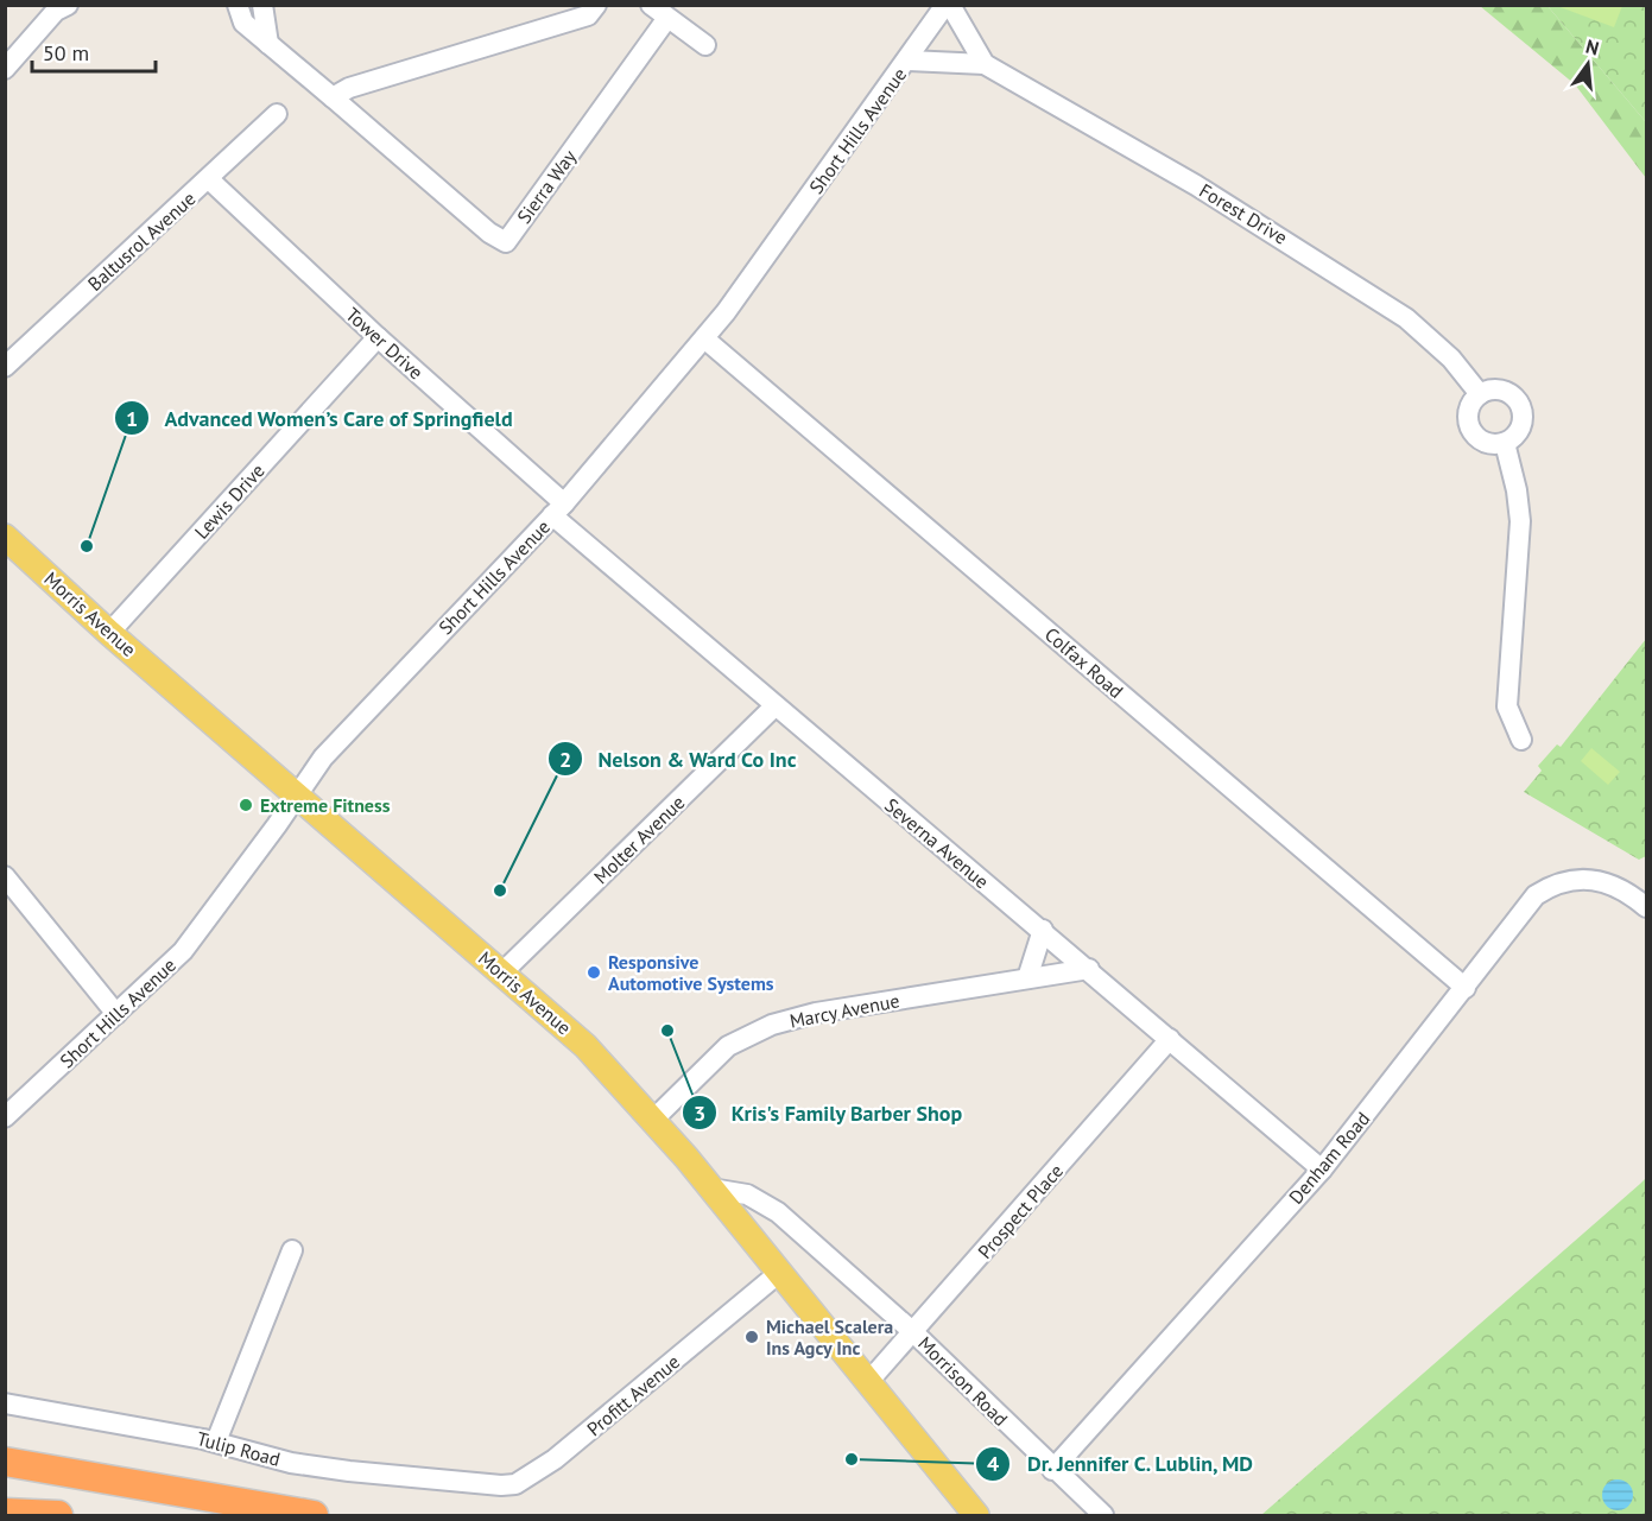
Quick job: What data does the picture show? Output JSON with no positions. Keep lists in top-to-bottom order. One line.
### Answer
{"streets":{"main road":["Morris Avenue"],"street":["Short Hills Avenue","Sierra Way","Forest Drive","Baltusrol Avenue","Tower Drive","Lewis Drive","Colfax Road","Molter Avenue","Severna Avenue","Marcy Avenue","Denham Road","Prospect Place","Morrison Road","Profitt Avenue","Tulip Road"]},"crossings":[["Short Hills Avenue","Forest Drive"],["Short Hills Avenue","Tower Drive"],["Short Hills Avenue","Morris Avenue"],["Short Hills Avenue","Colfax Road"],["Short Hills Avenue","Severna Avenue"],["Baltusrol Avenue","Tower Drive"],["Tower Drive","Lewis Drive"],["Tower Drive","Severna Avenue"],["Lewis Drive","Morris Avenue"],["Morris Avenue","Molter Avenue"],["Morris Avenue","Marcy Avenue"],["Morris Avenue","Prospect Place"],["Morris Avenue","Morrison Road"],["Morris Avenue","Profitt Avenue"],["Colfax Road","Denham Road"],["Molter Avenue","Severna Avenue"],["Severna Avenue","Marcy Avenue"],["Severna Avenue","Denham Road"],["Severna Avenue","Prospect Place"],["Denham Road","Morrison Road"],["Prospect Place","Morrison Road"],["Profitt Avenue","Tulip Road"]],"places":["Advanced Women’s Care of Springfield","Extreme Fitness","Nelson & Ward Co Inc","Responsive Automotive Systems","Kris's Family Barber Shop","Michael Scalera Ins Agcy Inc","Dr. Jennifer C. Lublin, MD"],"scale_bar":"50 m","north":"top"}
